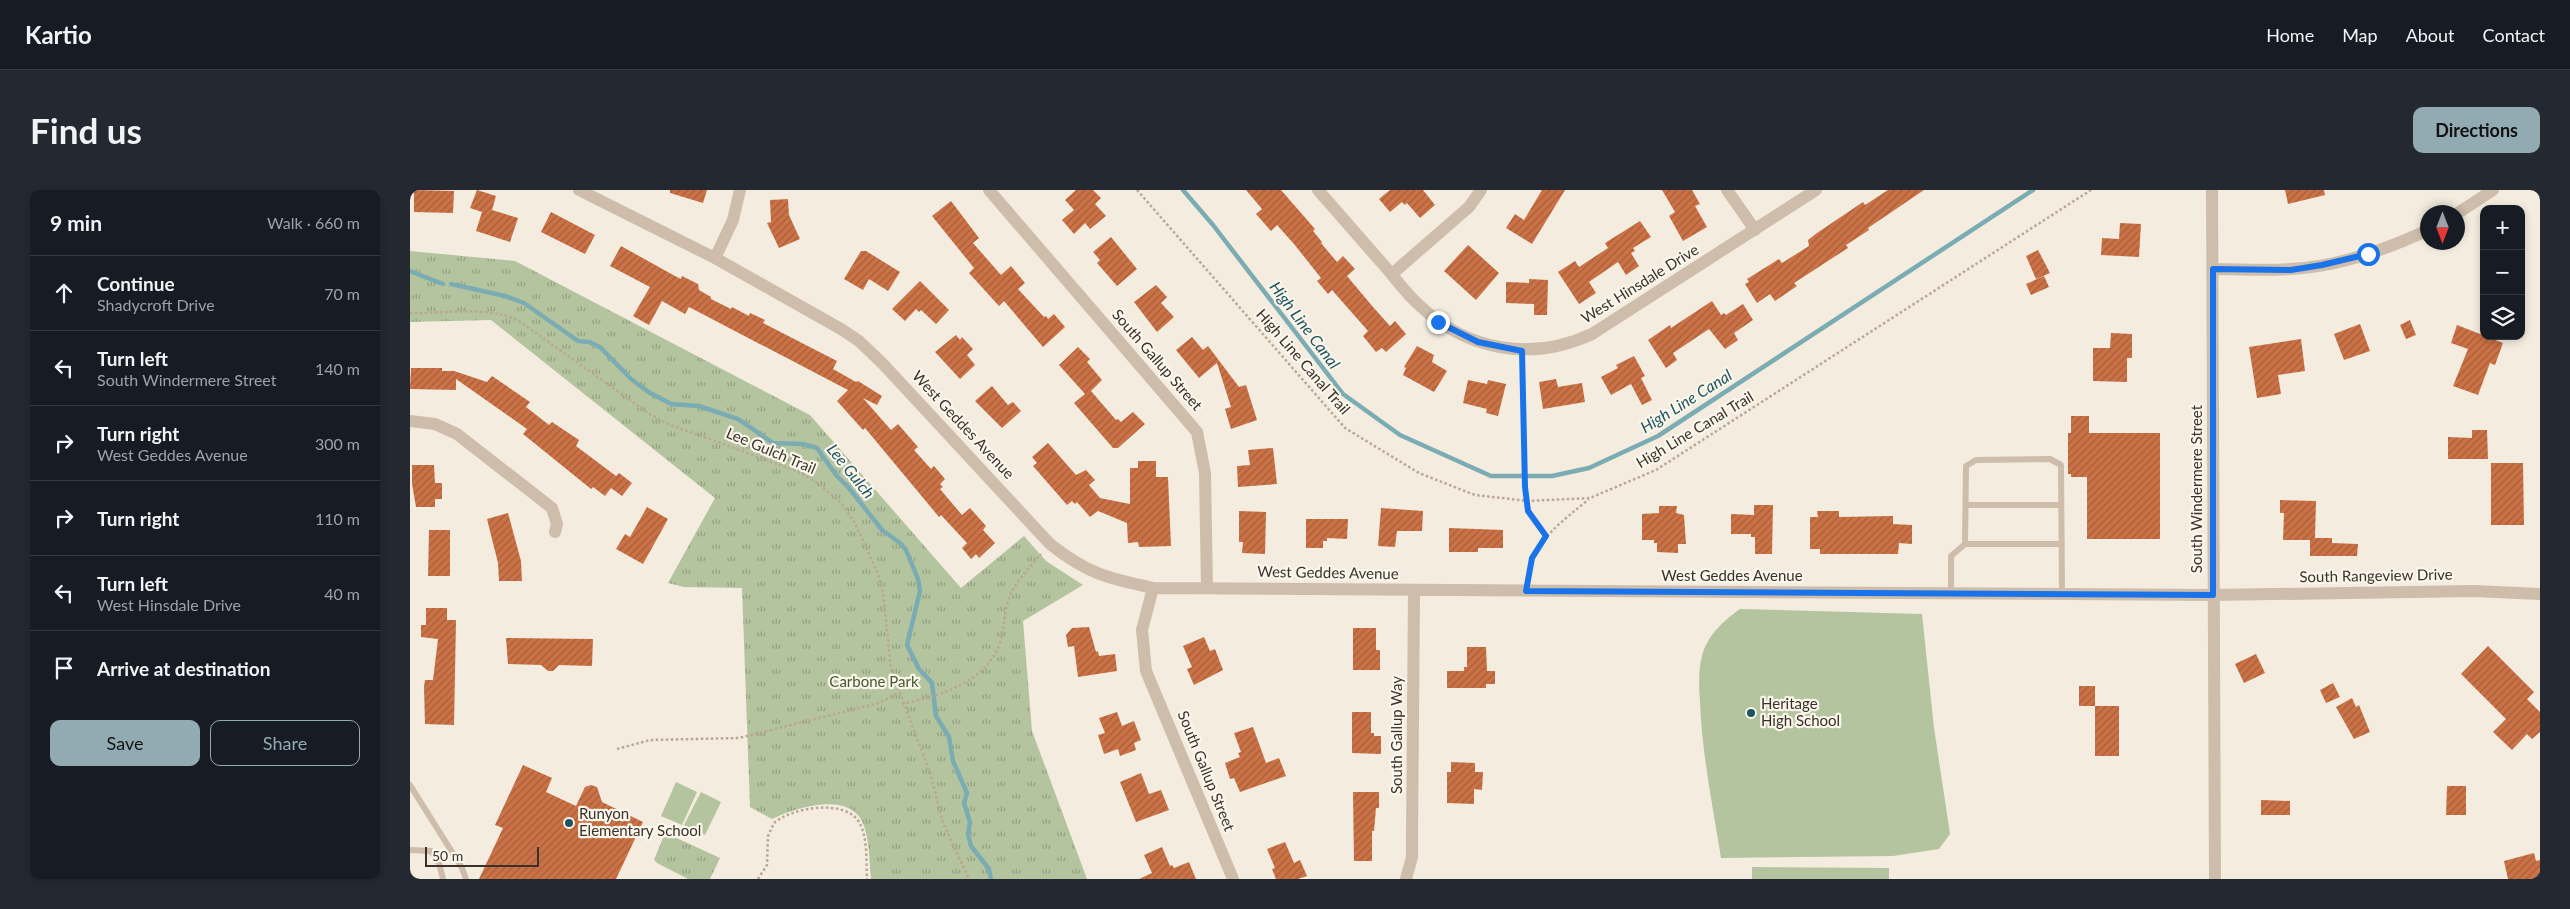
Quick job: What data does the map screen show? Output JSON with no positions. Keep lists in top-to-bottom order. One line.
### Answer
{"streets":{"street":["West Hinsdale Drive","South Gallup Street","West Geddes Avenue","South Windermere Street","South Rangeview Drive","South Gallup Way"],"path":["High Line Canal Trail","Lee Gulch Trail"]},"crossings":[["South Gallup Street","West Geddes Avenue"],["West Geddes Avenue","South Windermere Street"],["West Geddes Avenue","South Rangeview Drive"],["West Geddes Avenue","South Gallup Way"],["South Windermere Street","South Rangeview Drive"]],"water":["High Line Canal","Lee Gulch"],"parks":["Carbone Park"],"places":["Heritage High School","Runyon Elementary School"],"scale_bar":"50 m","north":"bottom","page":{"header":"Kartio","nav":["Home","Map","About","Contact"],"buttons":["Directions",["Save","Share"]],"title":"Find us","heading":["9 min","Walk · 660 m"],"map_buttons":["+","−"],"list":[["Continue","Shadycroft Drive","70 m"],["Turn left","South Windermere Street","140 m"],["Turn right","West Geddes Avenue","300 m"],["Turn right","110 m"],["Turn left","West Hinsdale Drive","40 m"],"Arrive at destination"],"scale":"50 m"}}
